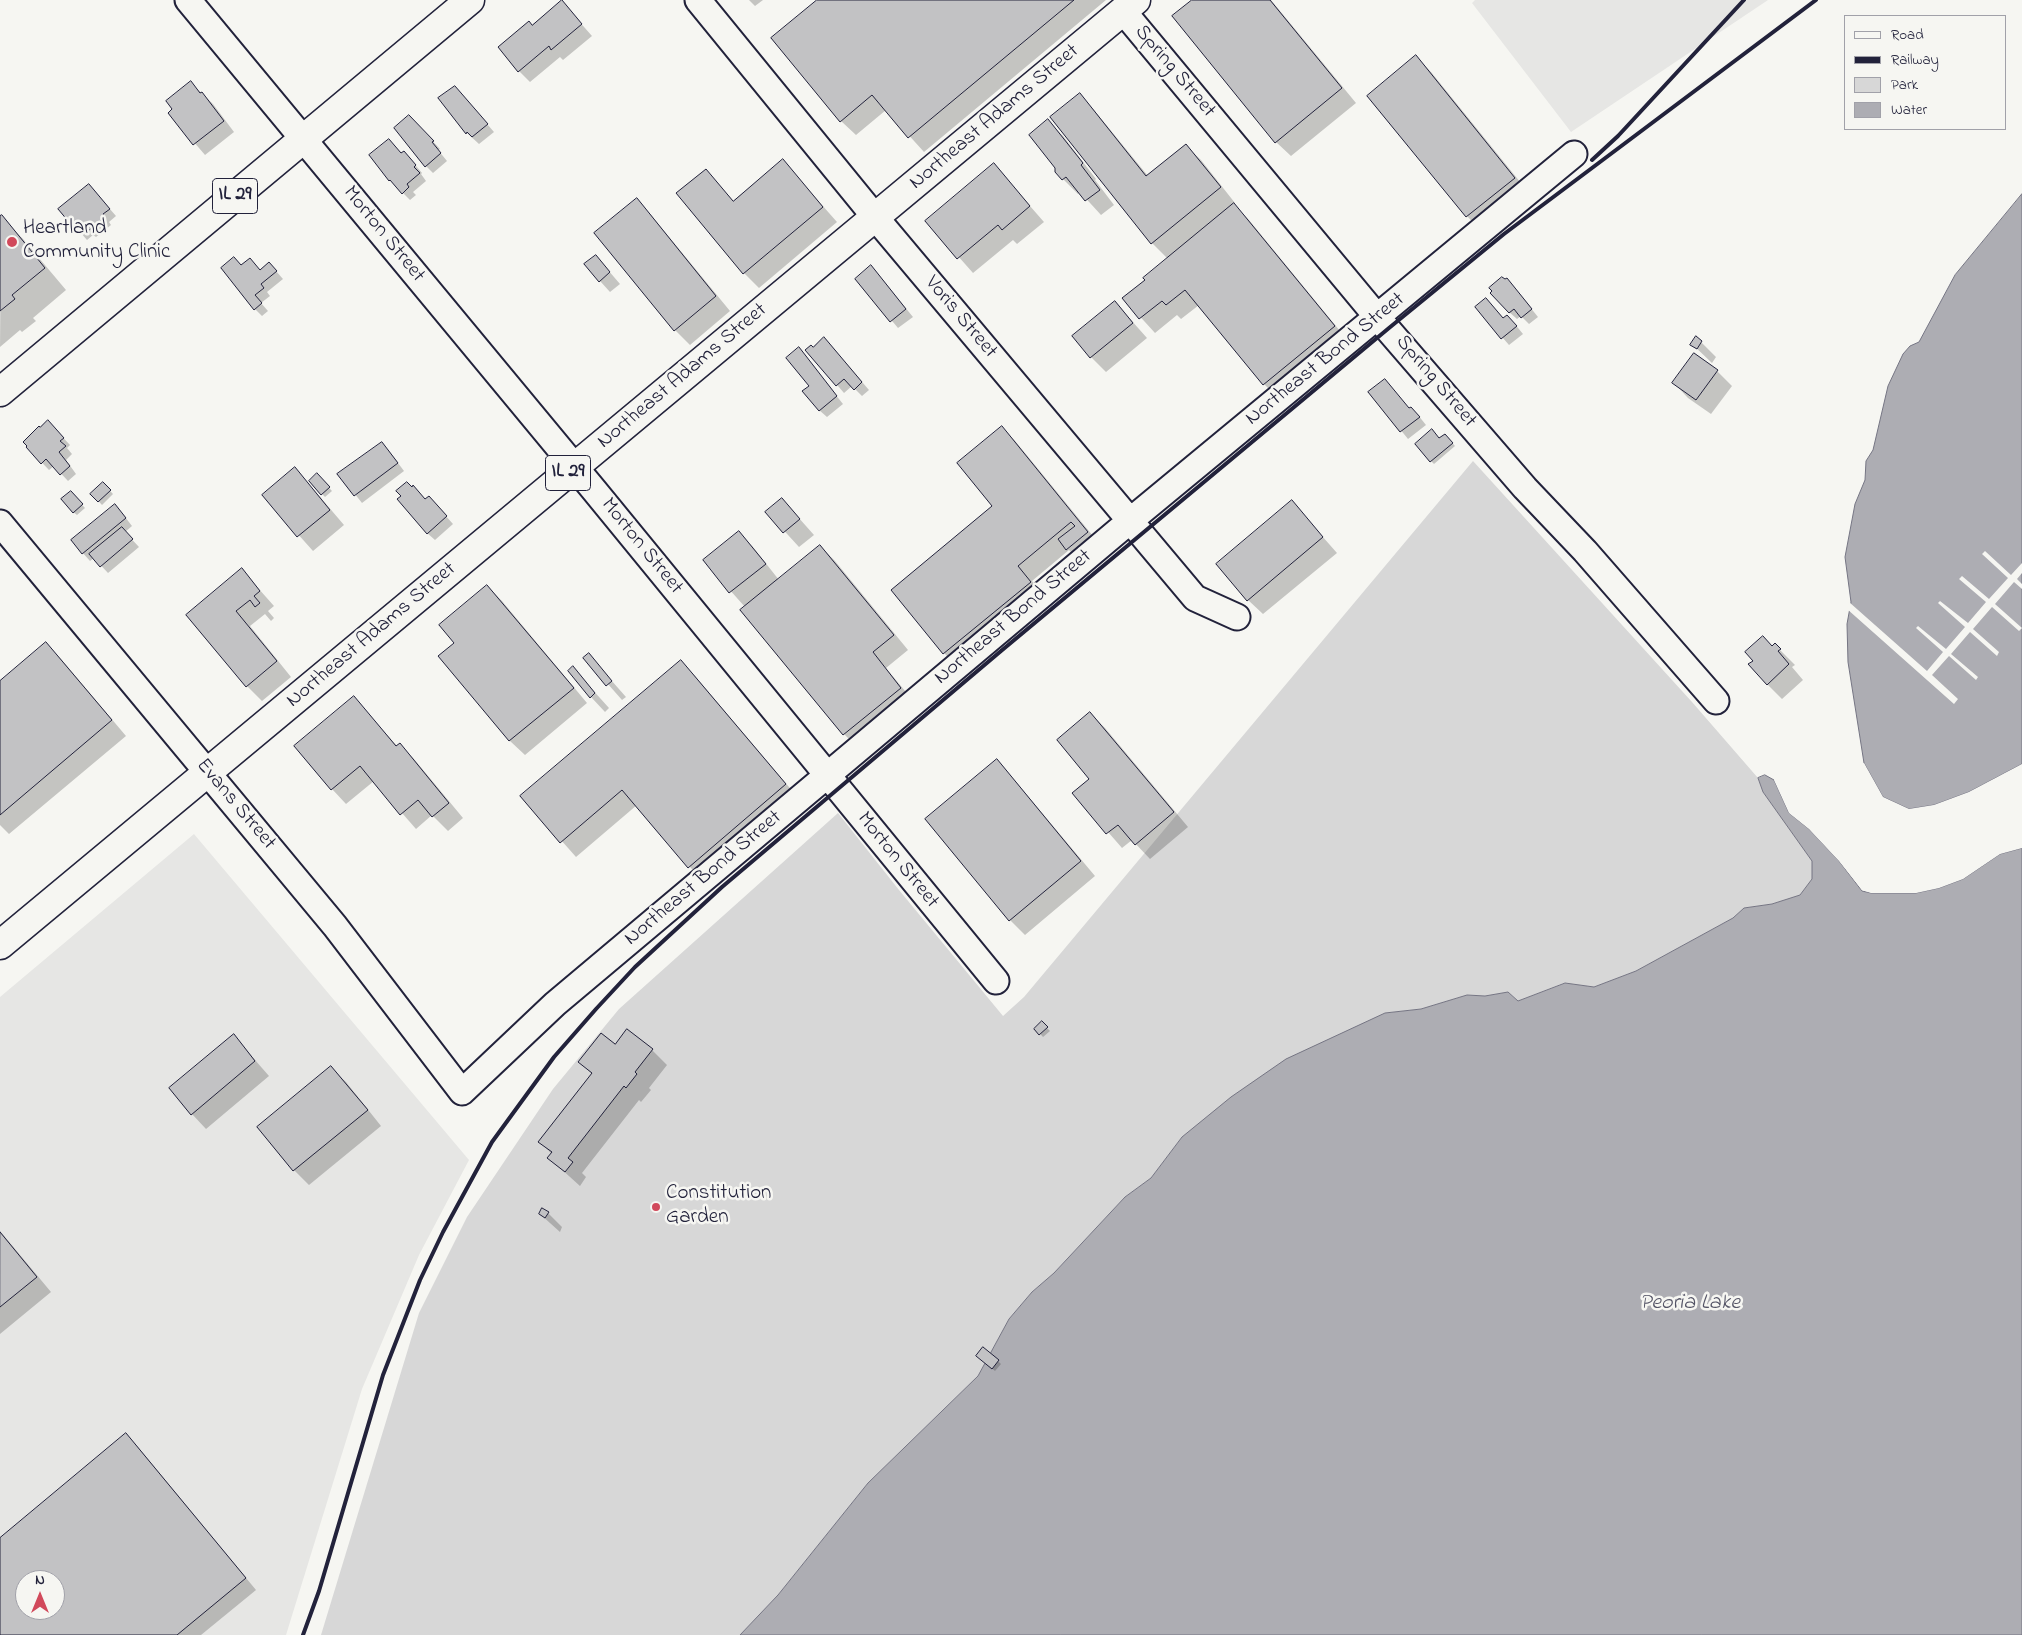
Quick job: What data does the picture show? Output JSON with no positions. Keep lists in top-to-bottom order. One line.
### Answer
{"streets":{"main road":["Northeast Adams Street","IL 29"],"street":["Spring Street","Morton Street","Voris Street","Northeast Bond Street","Evans Street"]},"crossings":[["Spring Street","Northeast Adams Street"],["Spring Street","Northeast Bond Street"],["Northeast Adams Street","Morton Street"],["Northeast Adams Street","Voris Street"],["Northeast Adams Street","Evans Street"],["IL 29","Morton Street"],["Morton Street","Northeast Bond Street"],["Voris Street","Northeast Bond Street"],["Northeast Bond Street","Evans Street"]],"water":["Peoria Lake"],"places":["Heartland Community Clinic","Constitution Garden"],"legend":["Road","Railway","Park","Water"],"north":"top"}
